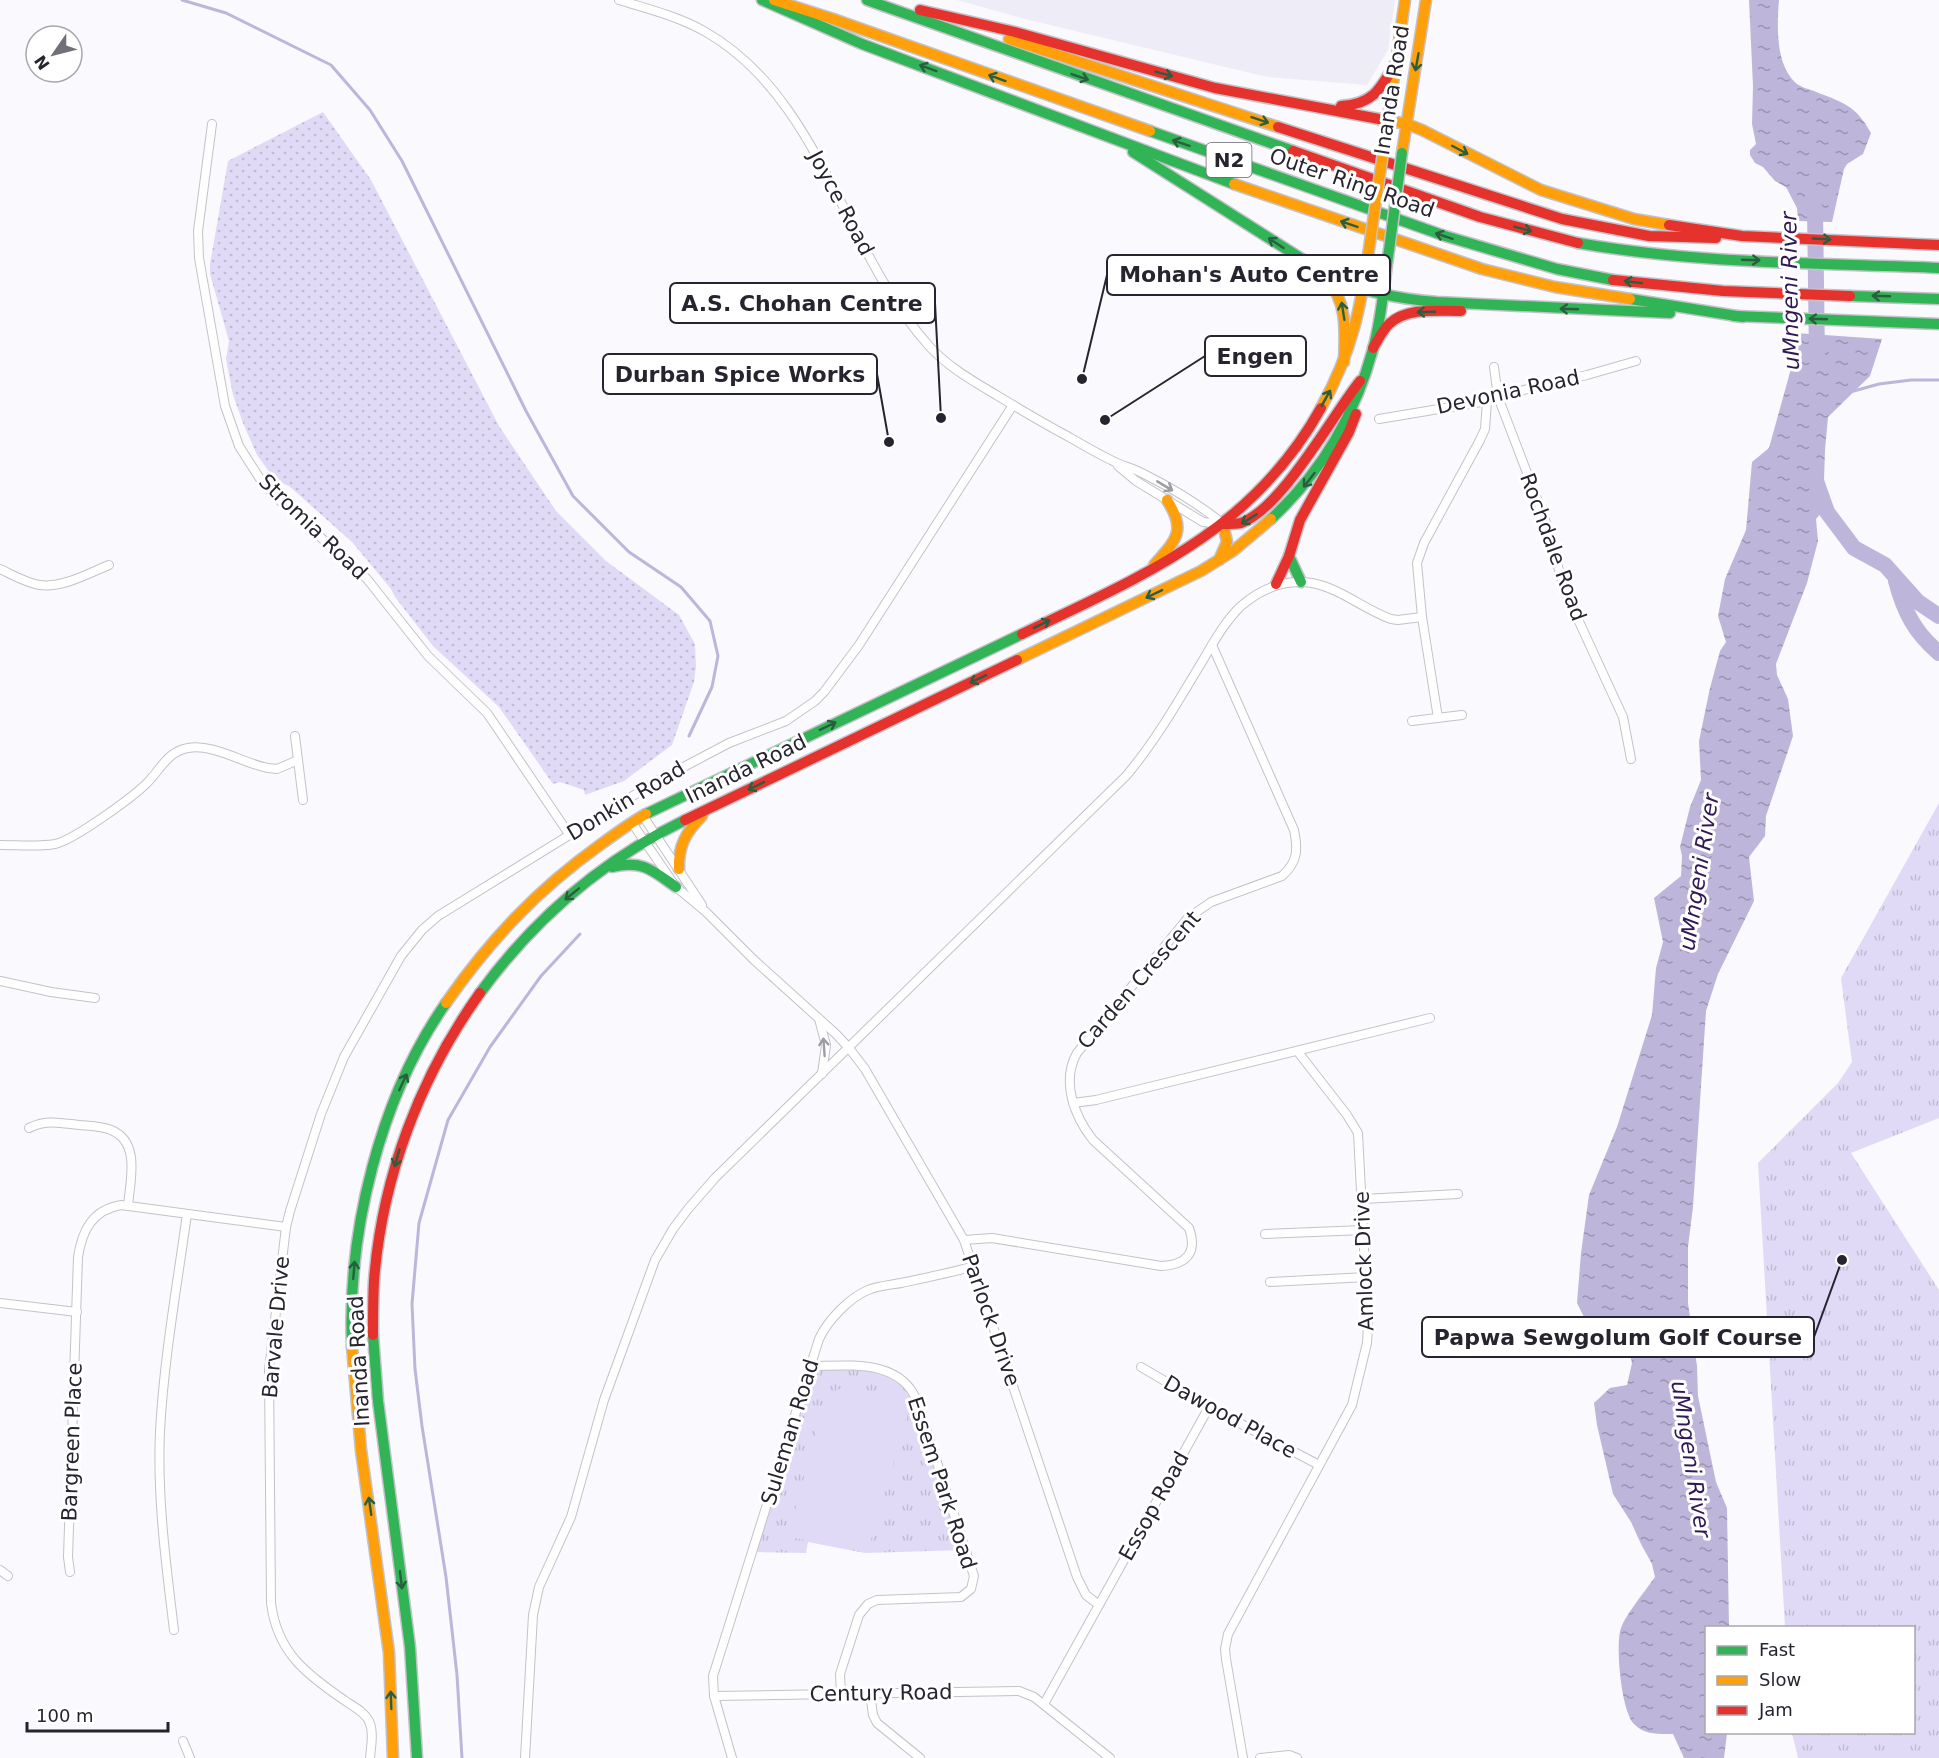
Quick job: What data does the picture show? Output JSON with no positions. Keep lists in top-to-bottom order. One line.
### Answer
{"streets":{"main road":["Inanda Road","N2","Outer Ring Road"],"street":["Joyce Road","Devonia Road","Stromia Road","Rochdale Road","Donkin Road","Carden Crescent","Amlock Drive","Parlock Drive","Barvale Drive","Dawood Place","Suleman Road","Bargreen Place","Essem Park Road","Essop Road","Century Road"]},"crossings":[["Inanda Road","Joyce Road"],["Inanda Road","Parlock Drive"],["Joyce Road","Donkin Road"],["Devonia Road","Rochdale Road"],["Stromia Road","Donkin Road"],["Donkin Road","Barvale Drive"],["Carden Crescent","Parlock Drive"],["Amlock Drive","Dawood Place"],["Parlock Drive","Suleman Road"],["Parlock Drive","Essop Road"],["Barvale Drive","Bargreen Place"],["Dawood Place","Essop Road"],["Suleman Road","Essem Park Road"],["Suleman Road","Century Road"],["Essem Park Road","Century Road"]],"water":["uMngeni River"],"places":["Mohan's Auto Centre","A.S. Chohan Centre","Engen","Durban Spice Works","Papwa Sewgolum Golf Course"],"legend":["Fast","Slow","Jam"],"scale_bar":"100 m","north":"bottom left"}
